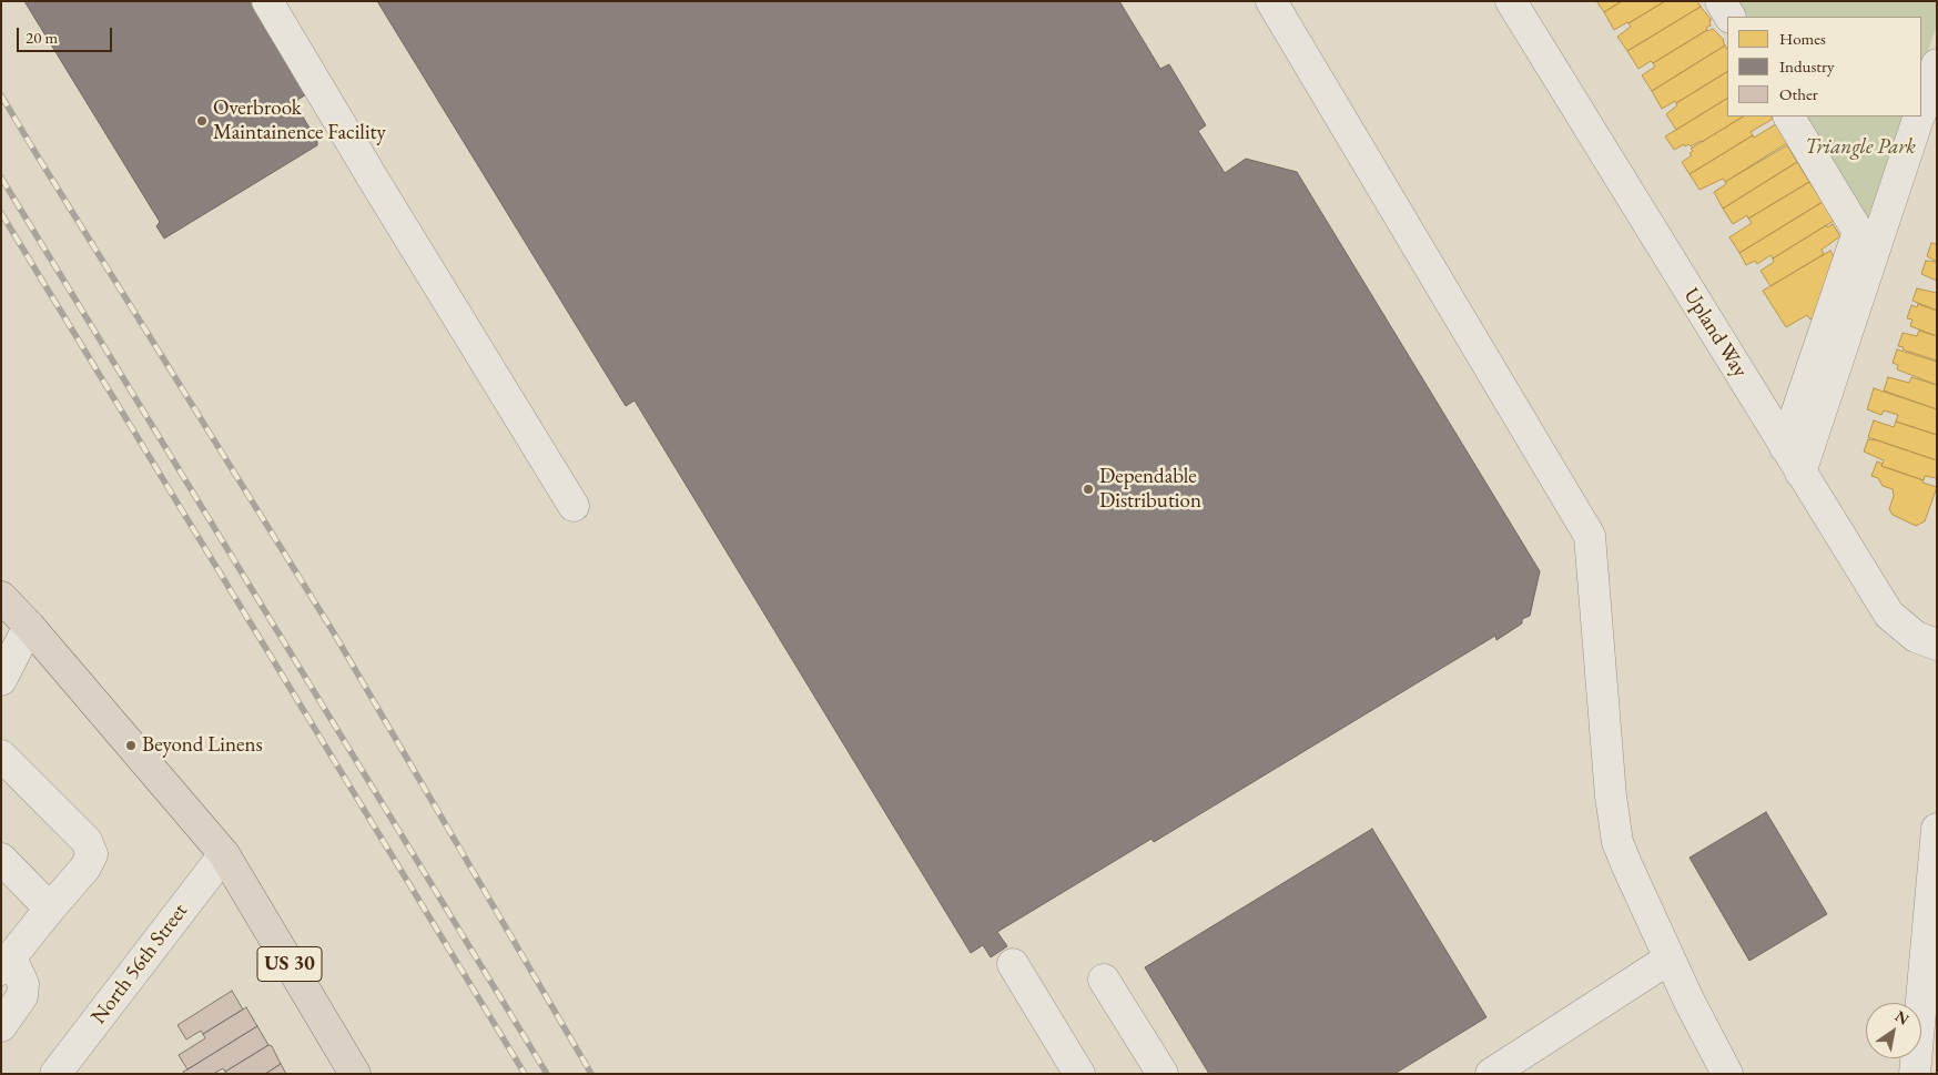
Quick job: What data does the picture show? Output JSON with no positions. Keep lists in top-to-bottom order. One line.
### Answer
{"streets":{"highway":["US 30"],"street":["Upland Way","North 56th Street"]},"crossings":[["North 56th Street","US 30"]],"parks":["Triangle Park"],"places":["Overbrook Maintainence Facility","Dependable Distribution","Beyond Linens"],"legend":["Homes","Industry","Other"],"scale_bar":"20 m","north":"top right"}
